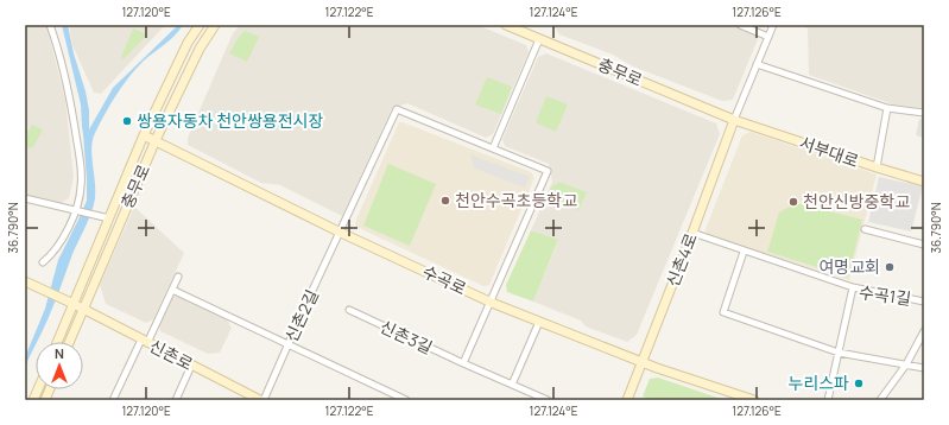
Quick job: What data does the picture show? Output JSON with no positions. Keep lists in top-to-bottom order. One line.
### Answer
{"streets":{"street":["충무로","서부대로","신촌4로","수곡로","수곡1길","신촌2길","신촌3길","신촌로"]},"crossings":[["충무로","서부대로"],["충무로","신촌4로"],["충무로","수곡로"],["충무로","신촌로"],["서부대로","신촌4로"],["신촌4로","수곡로"],["수곡로","신촌2길"]],"places":["쌍용자동차 천안쌍용전시장","천안수곡초등학교","천안신방중학교","여명교회","누리스파"],"north":"top","coordinates":["127.120°E","127.122°E","127.124°E","127.126°E","36.790°N"]}
